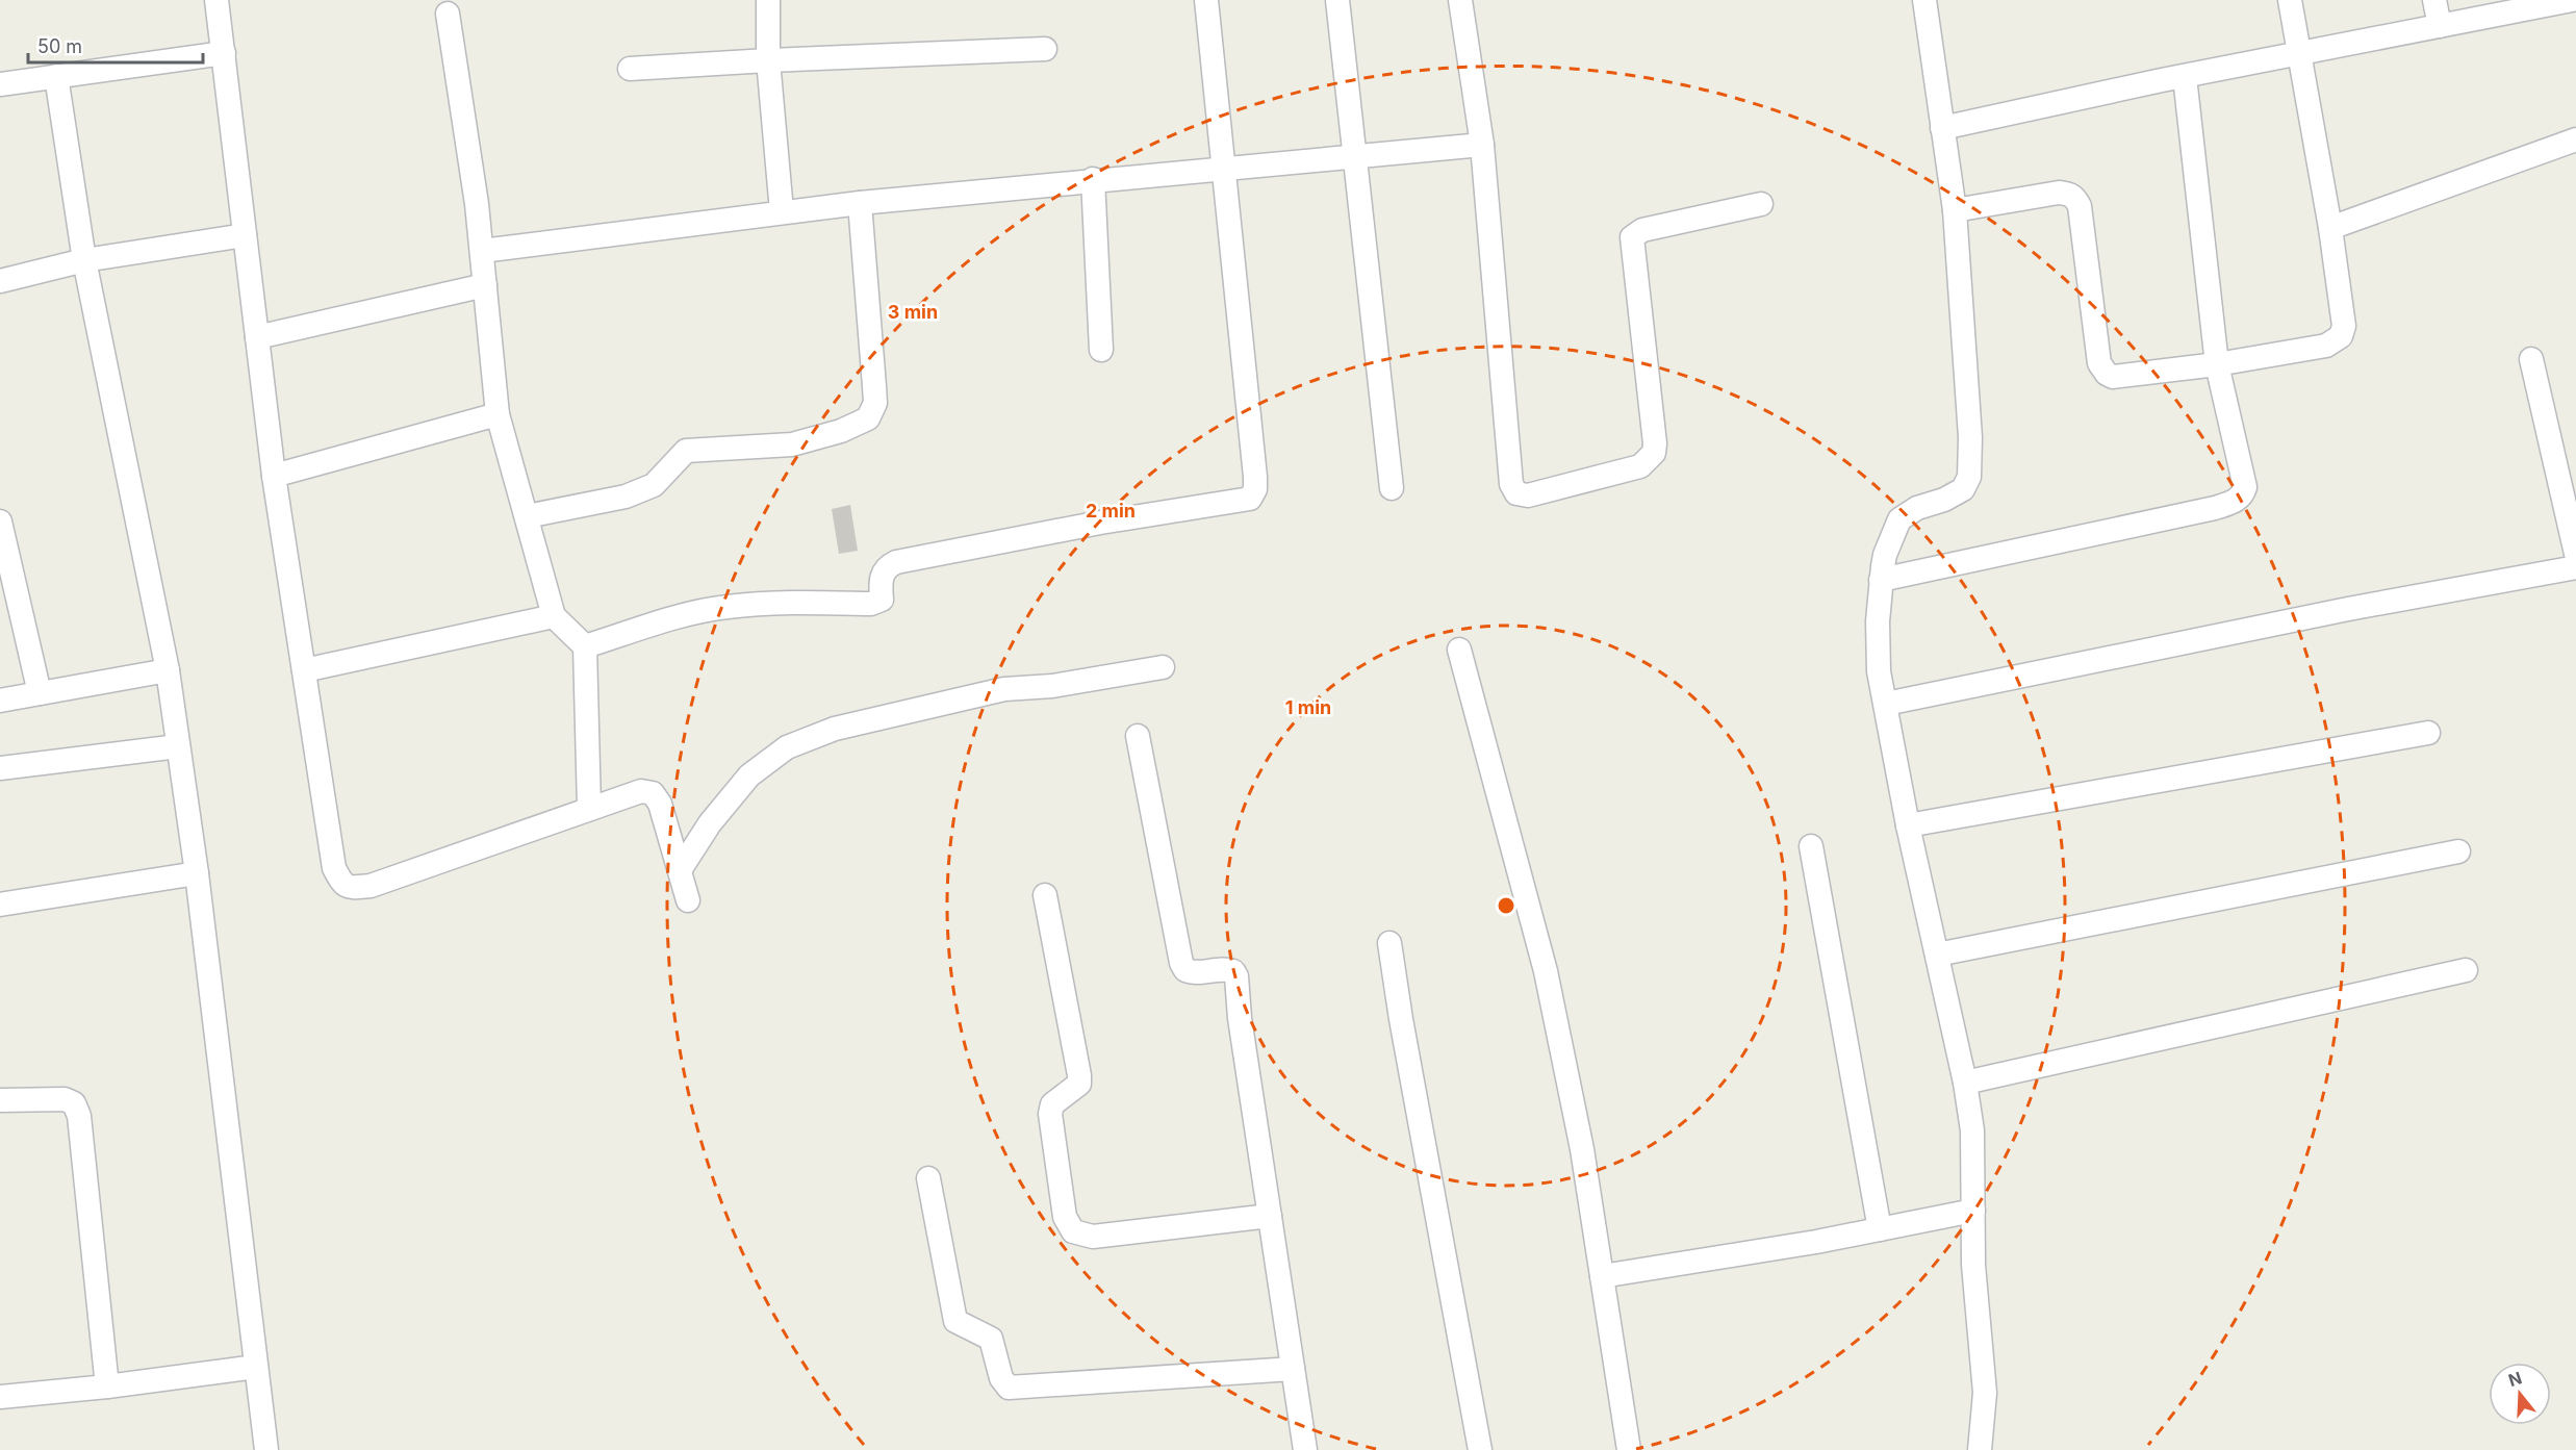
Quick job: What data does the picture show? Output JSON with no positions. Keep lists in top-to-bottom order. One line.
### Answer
{"scale_bar":"50 m","north":"top","rings":["3 min","2 min","1 min"]}
